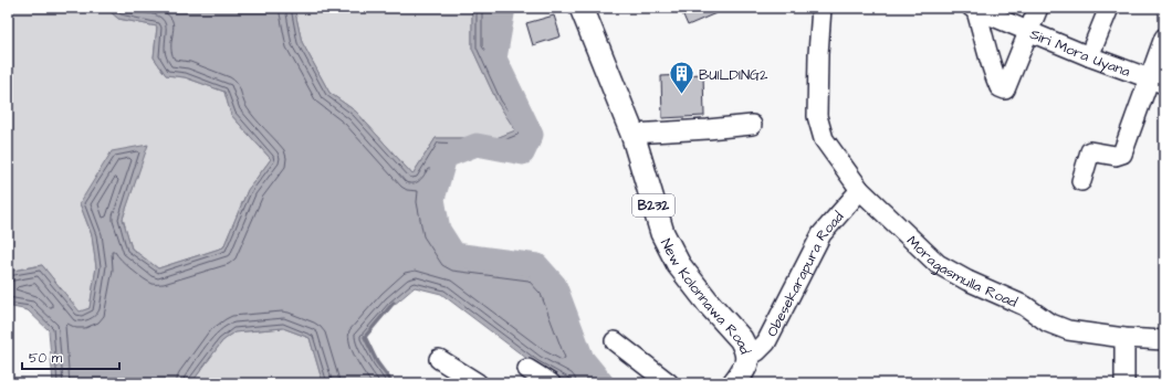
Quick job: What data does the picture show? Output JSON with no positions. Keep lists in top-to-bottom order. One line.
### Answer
{"streets":{"main road":["B232","New Kolonnawa Road"],"street":["Siri Mora Uyana","Moragasmulla Road","Obesekarapura Road"]},"crossings":[["Moragasmulla Road","Obesekarapura Road"],["Obesekarapura Road","New Kolonnawa Road"]],"places":{"building":["BUILDING2"]},"scale_bar":"50 m"}
